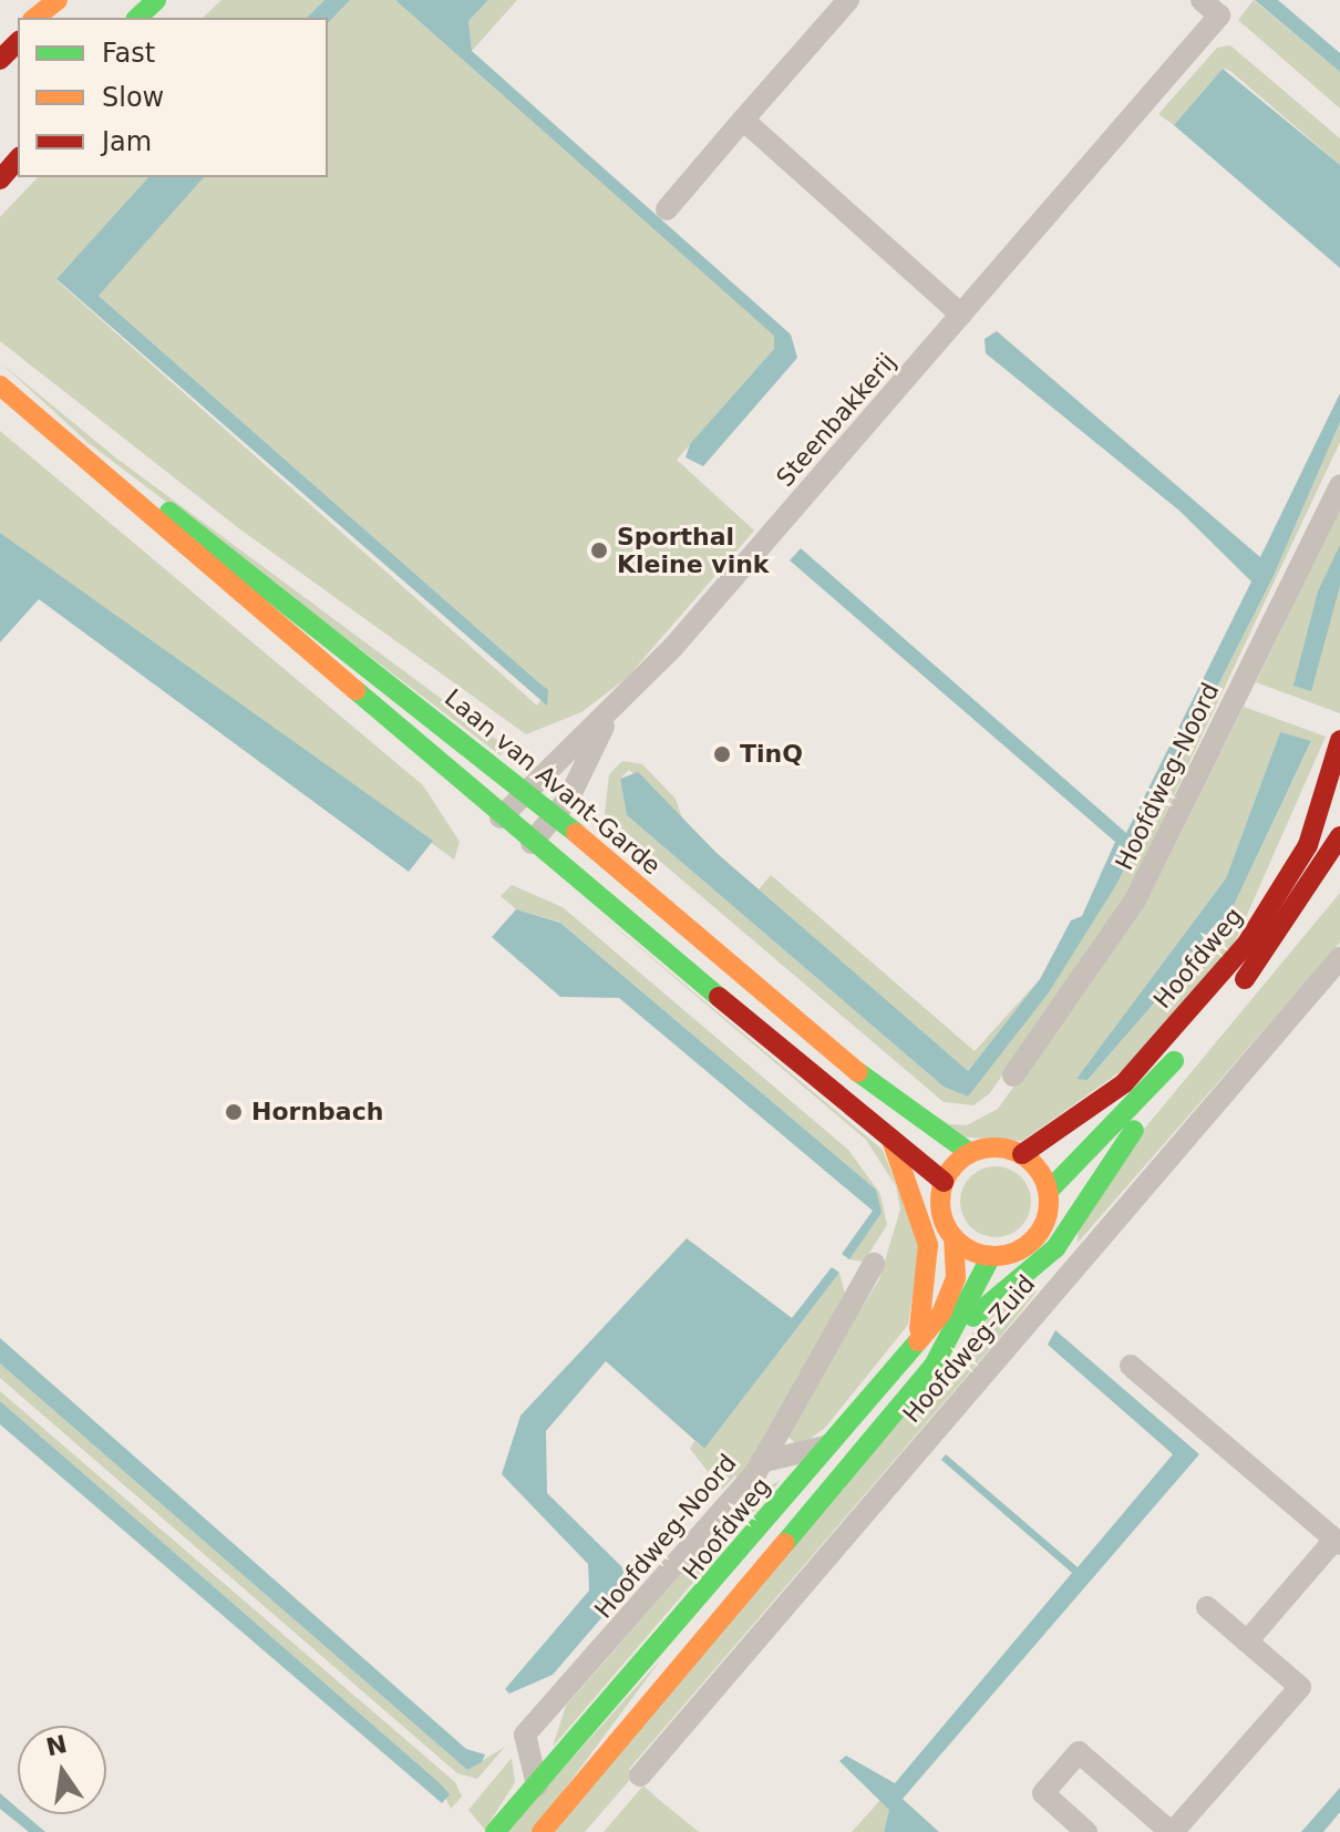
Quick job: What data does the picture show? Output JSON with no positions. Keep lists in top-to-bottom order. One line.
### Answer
{"streets":{"main road":["Laan van Avant-Garde","Hoofdweg"],"street":["Steenbakkerij","Hoofdweg-Noord","Hoofdweg-Zuid"]},"crossings":[["Steenbakkerij","Laan van Avant-Garde"],["Hoofdweg-Noord","Hoofdweg"],["Laan van Avant-Garde","Hoofdweg"]],"places":["Sporthal Kleine vink","TinQ","Hornbach"],"legend":["Fast","Slow","Jam"],"north":"top"}
